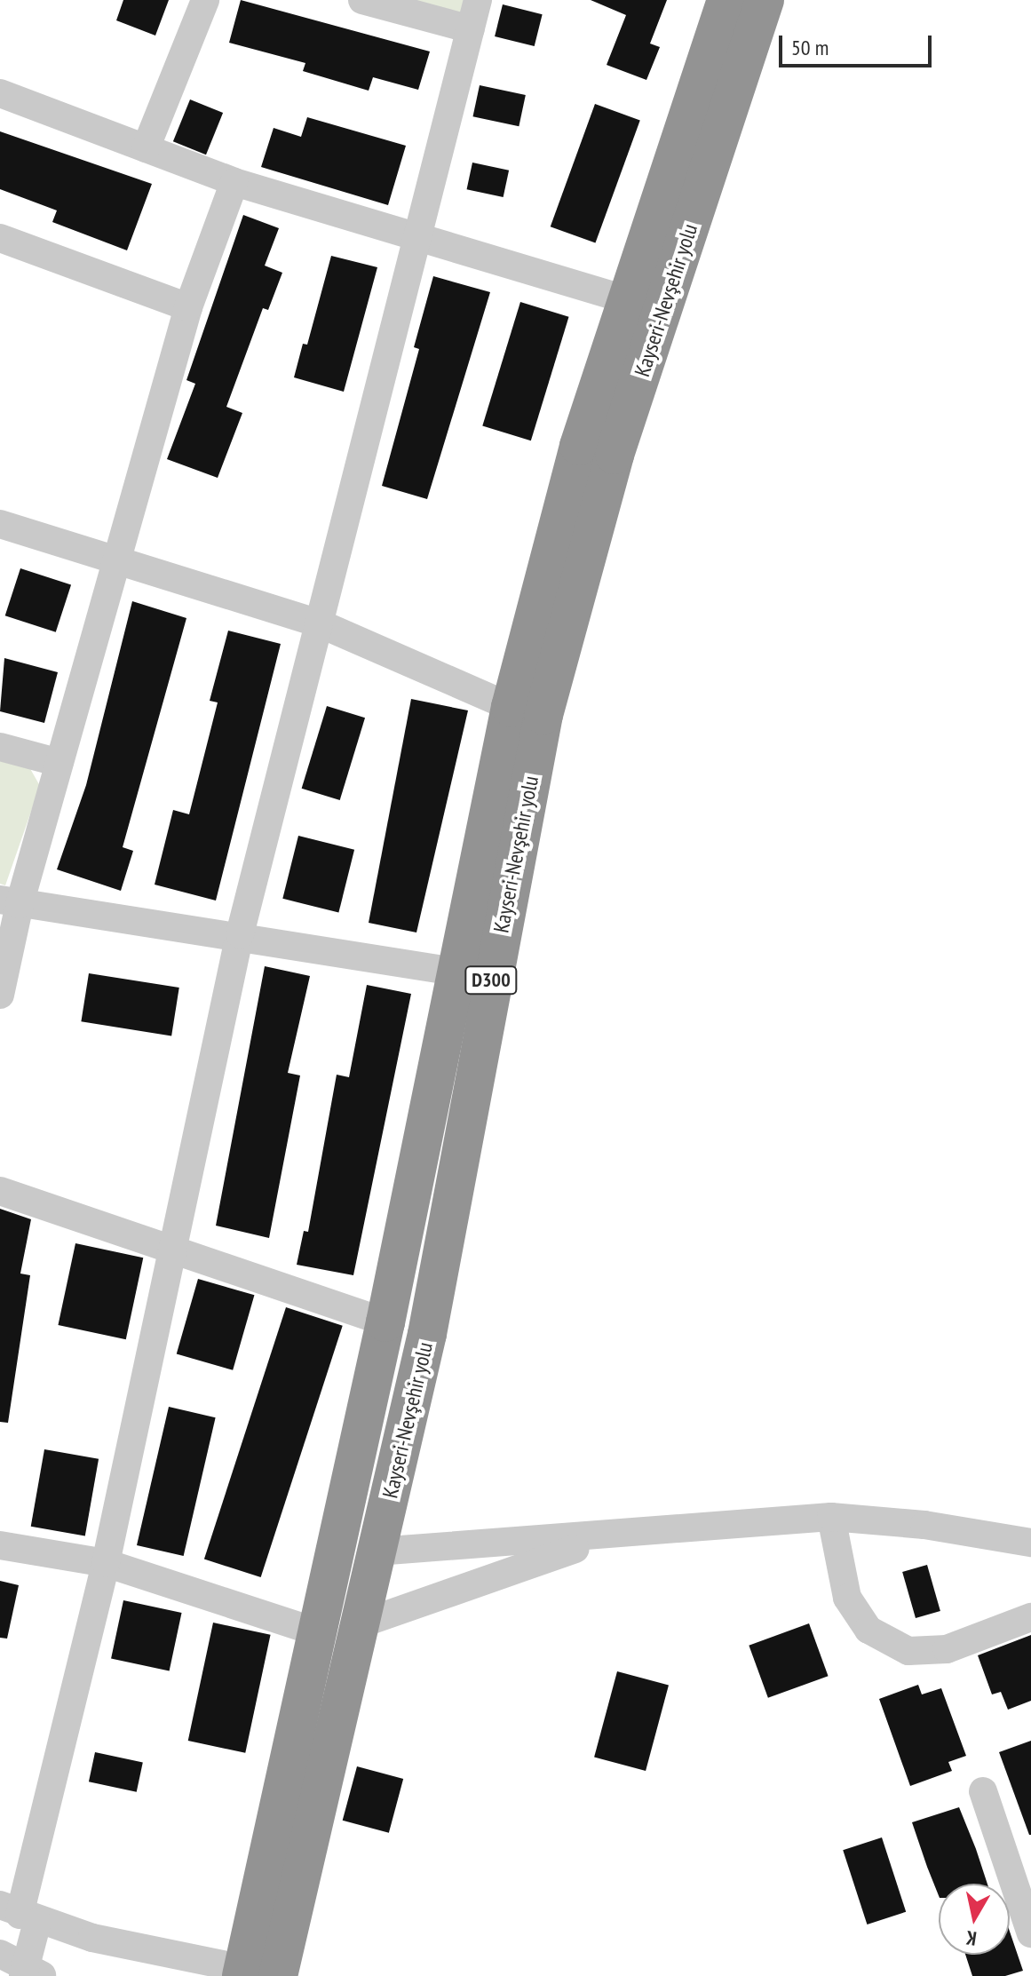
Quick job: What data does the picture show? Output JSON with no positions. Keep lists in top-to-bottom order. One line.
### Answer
{"streets":{"highway":["Kayseri-Nevşehir yolu","D300"]},"scale_bar":"50 m","north":"bottom"}
